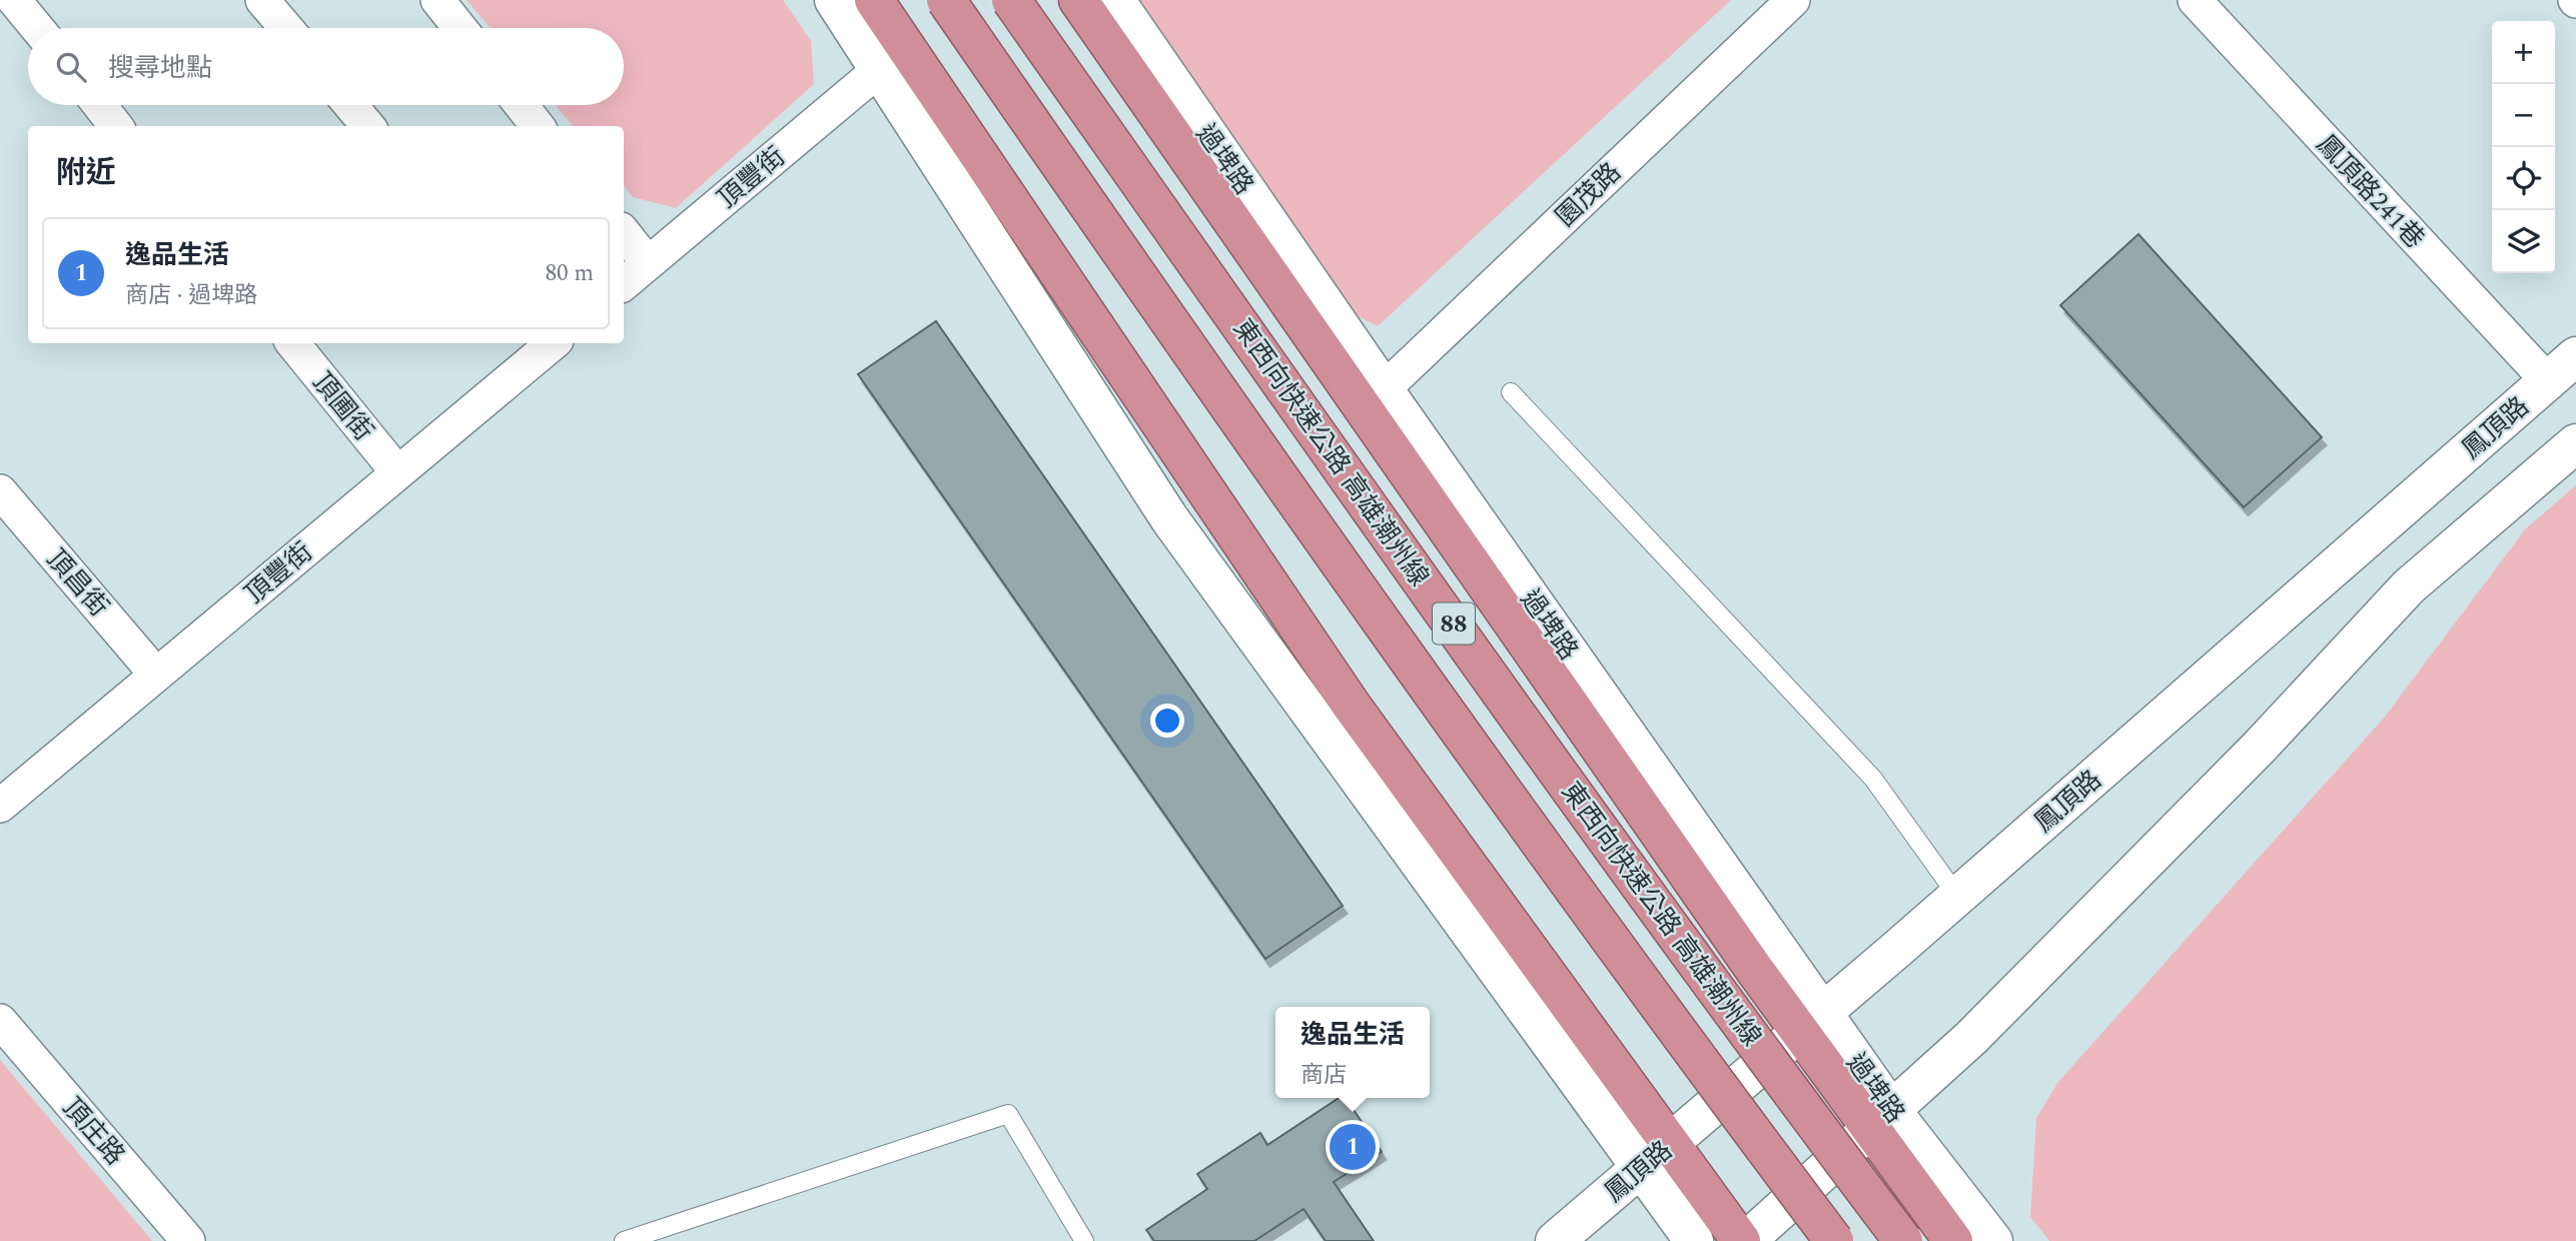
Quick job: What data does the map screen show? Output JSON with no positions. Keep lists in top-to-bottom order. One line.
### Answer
{"streets":{"highway":["東西向快速公路 高雄潮州線","88"],"main road":["過埤路","鳳頂路"],"street":["頂豐街","鳳頂路241巷","園茂路","頂圃街","頂昌街","頂庄路"]},"crossings":[["過埤路","園茂路"],["過埤路","鳳頂路"],["頂豐街","頂圃街"],["頂豐街","頂昌街"],["鳳頂路241巷","鳳頂路"]],"page":{"map_buttons":["+","−"],"search":"搜尋地點","heading":"附近","list":[{"mark":"1","name":"逸品生活","note":"商店 · 過埤路","value":"80 m"}],"popup":["逸品生活","商店"],"pins":"1"}}
